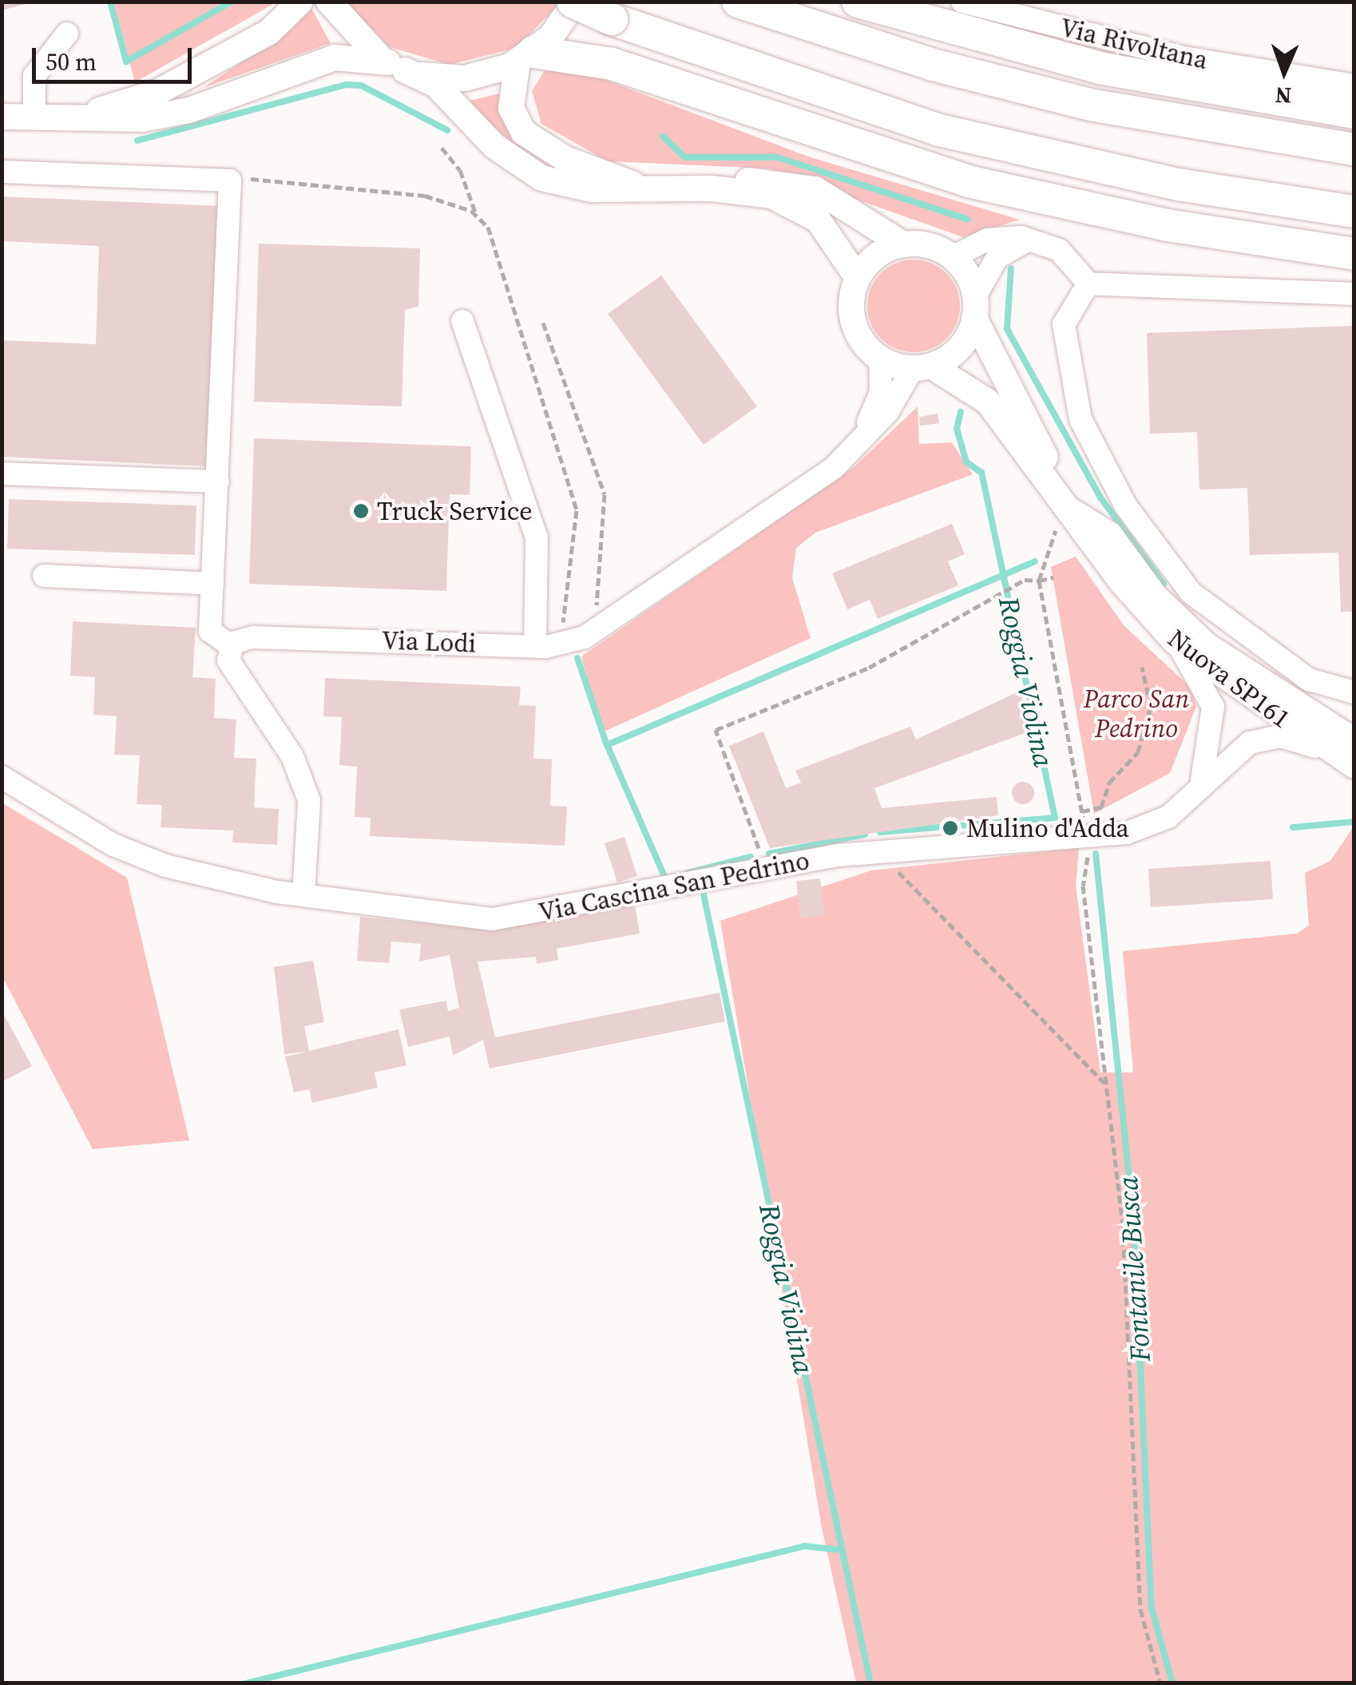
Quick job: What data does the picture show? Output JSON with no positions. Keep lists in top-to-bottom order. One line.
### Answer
{"streets":{"main road":["Nuova SP161"],"street":["Via Rivoltana","Via Lodi","Via Cascina San Pedrino"]},"crossings":[["Via Lodi","Nuova SP161"],["Nuova SP161","Via Cascina San Pedrino"]],"water":["Roggia Violina","Fontanile Busca"],"parks":["Parco San Pedrino"],"places":["Truck Service","Mulino d'Adda"],"scale_bar":"50 m","north":"bottom"}
